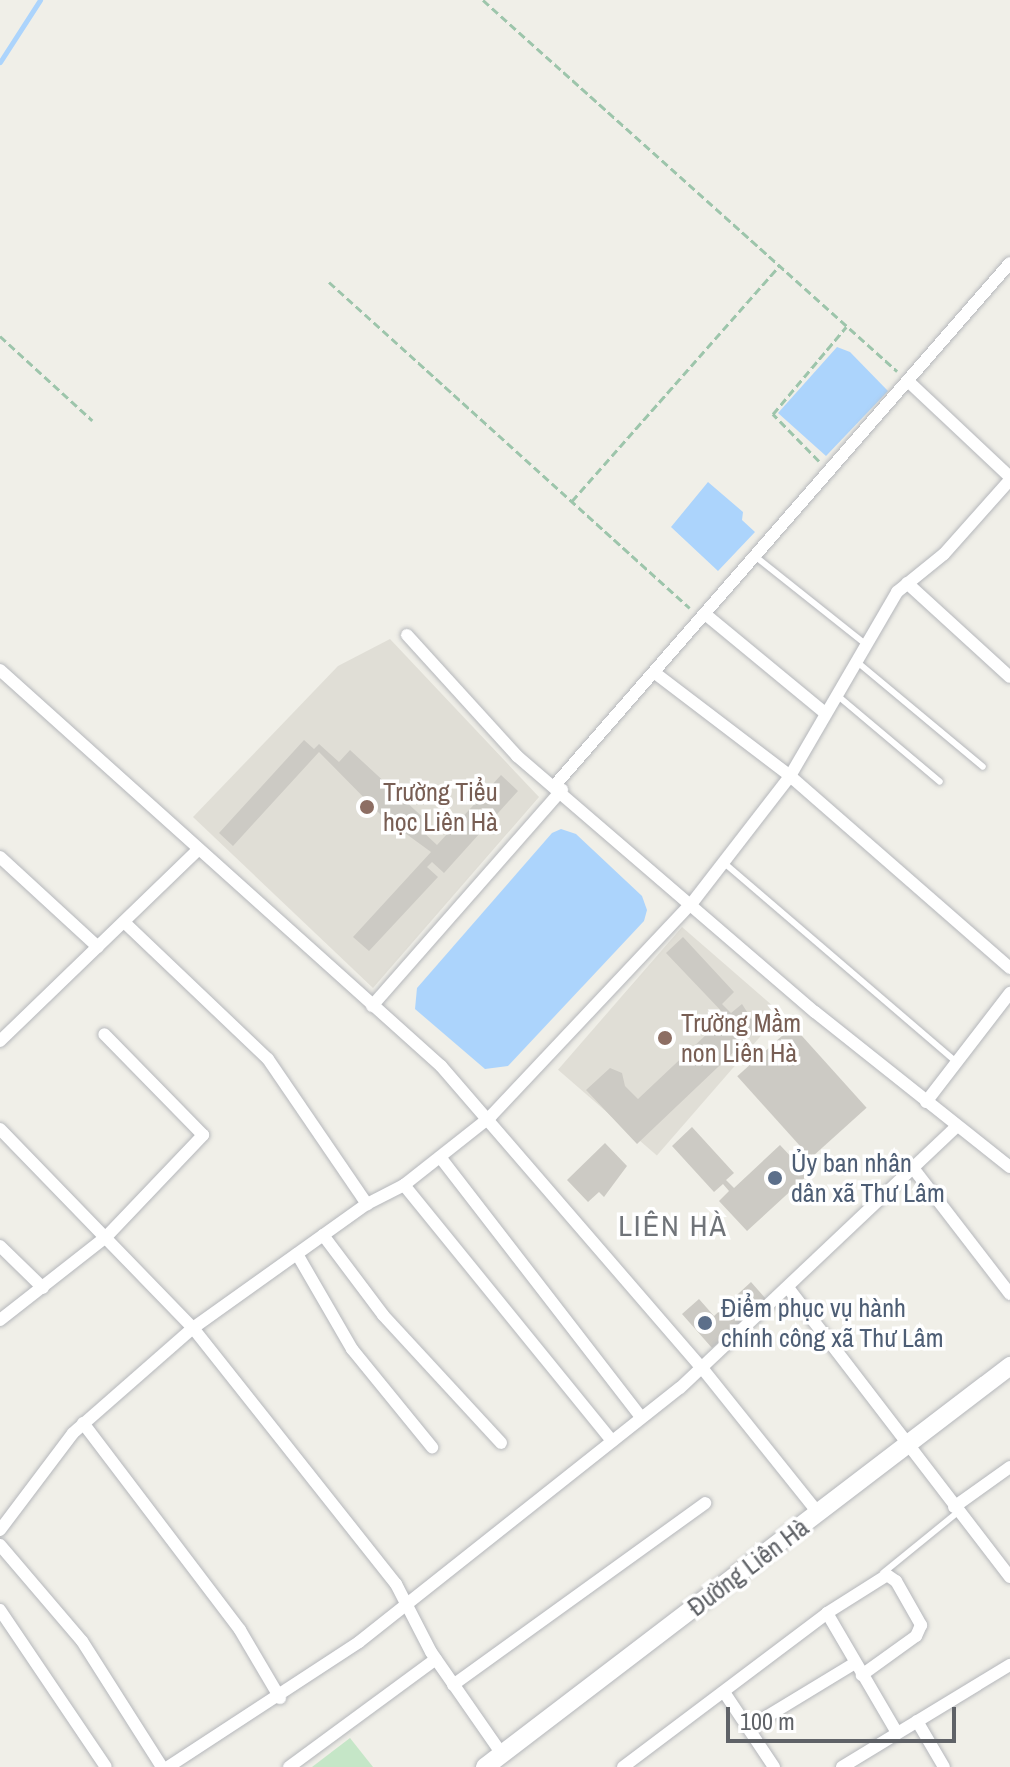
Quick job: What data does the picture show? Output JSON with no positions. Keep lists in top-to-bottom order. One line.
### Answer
{"streets":{"main road":["Đường Liên Hà"]},"districts":["LIÊN HÀ"],"places":["Trường Tiểu học Liên Hà","Trường Mầm non Liên Hà","Ủy ban nhân dân xã Thư Lâm","Điểm phục vụ hành chính công xã Thư Lâm"],"scale_bar":"100 m"}
